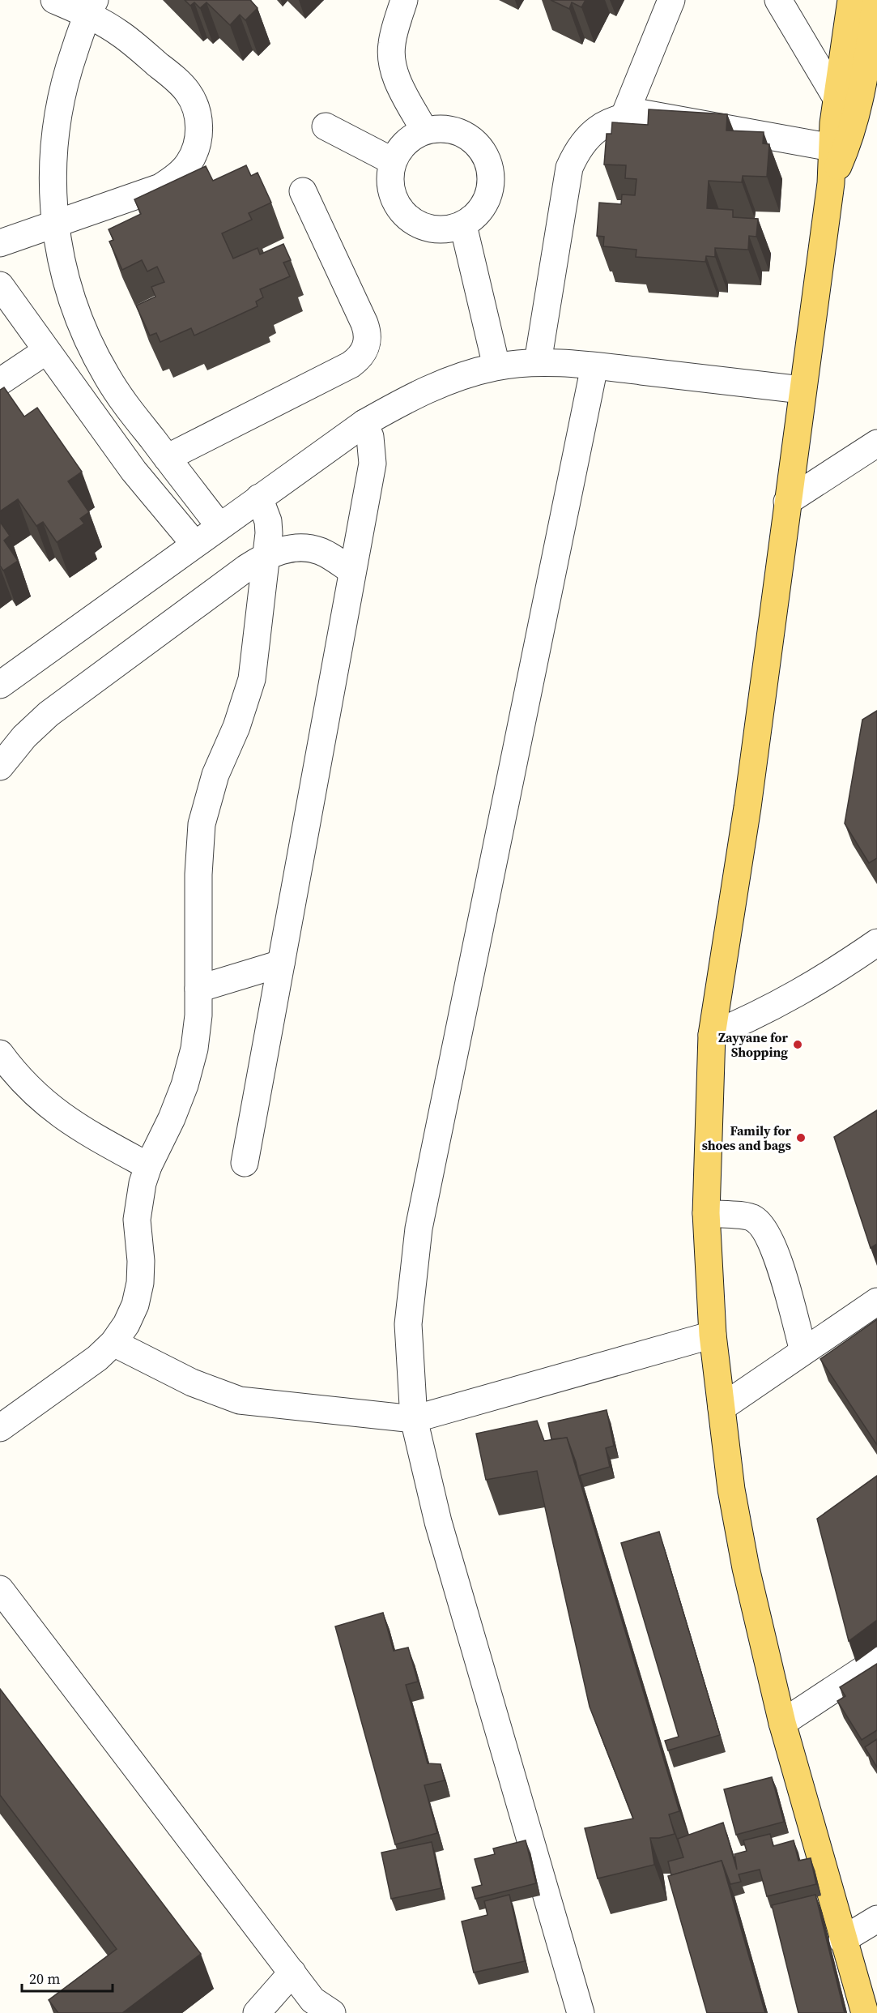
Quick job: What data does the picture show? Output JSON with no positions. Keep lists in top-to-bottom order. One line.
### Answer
{"places":["Zayyane for Shopping","Family for shoes and bags"],"scale_bar":"20 m"}
